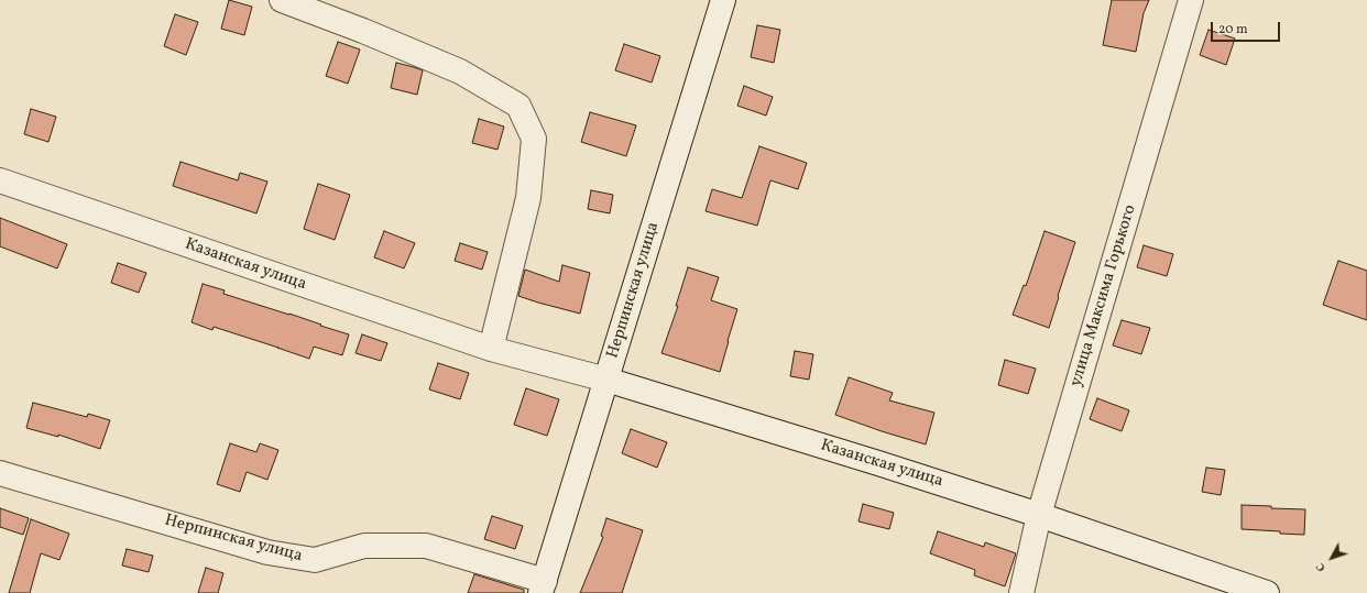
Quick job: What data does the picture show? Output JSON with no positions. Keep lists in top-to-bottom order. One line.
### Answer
{"streets":{"street":["Казанская улица","Нерпинская улица","улица Максима Горького"]},"crossings":[["Казанская улица","Нерпинская улица"],["Казанская улица","улица Максима Горького"]],"scale_bar":"20 m","north":"bottom left"}
